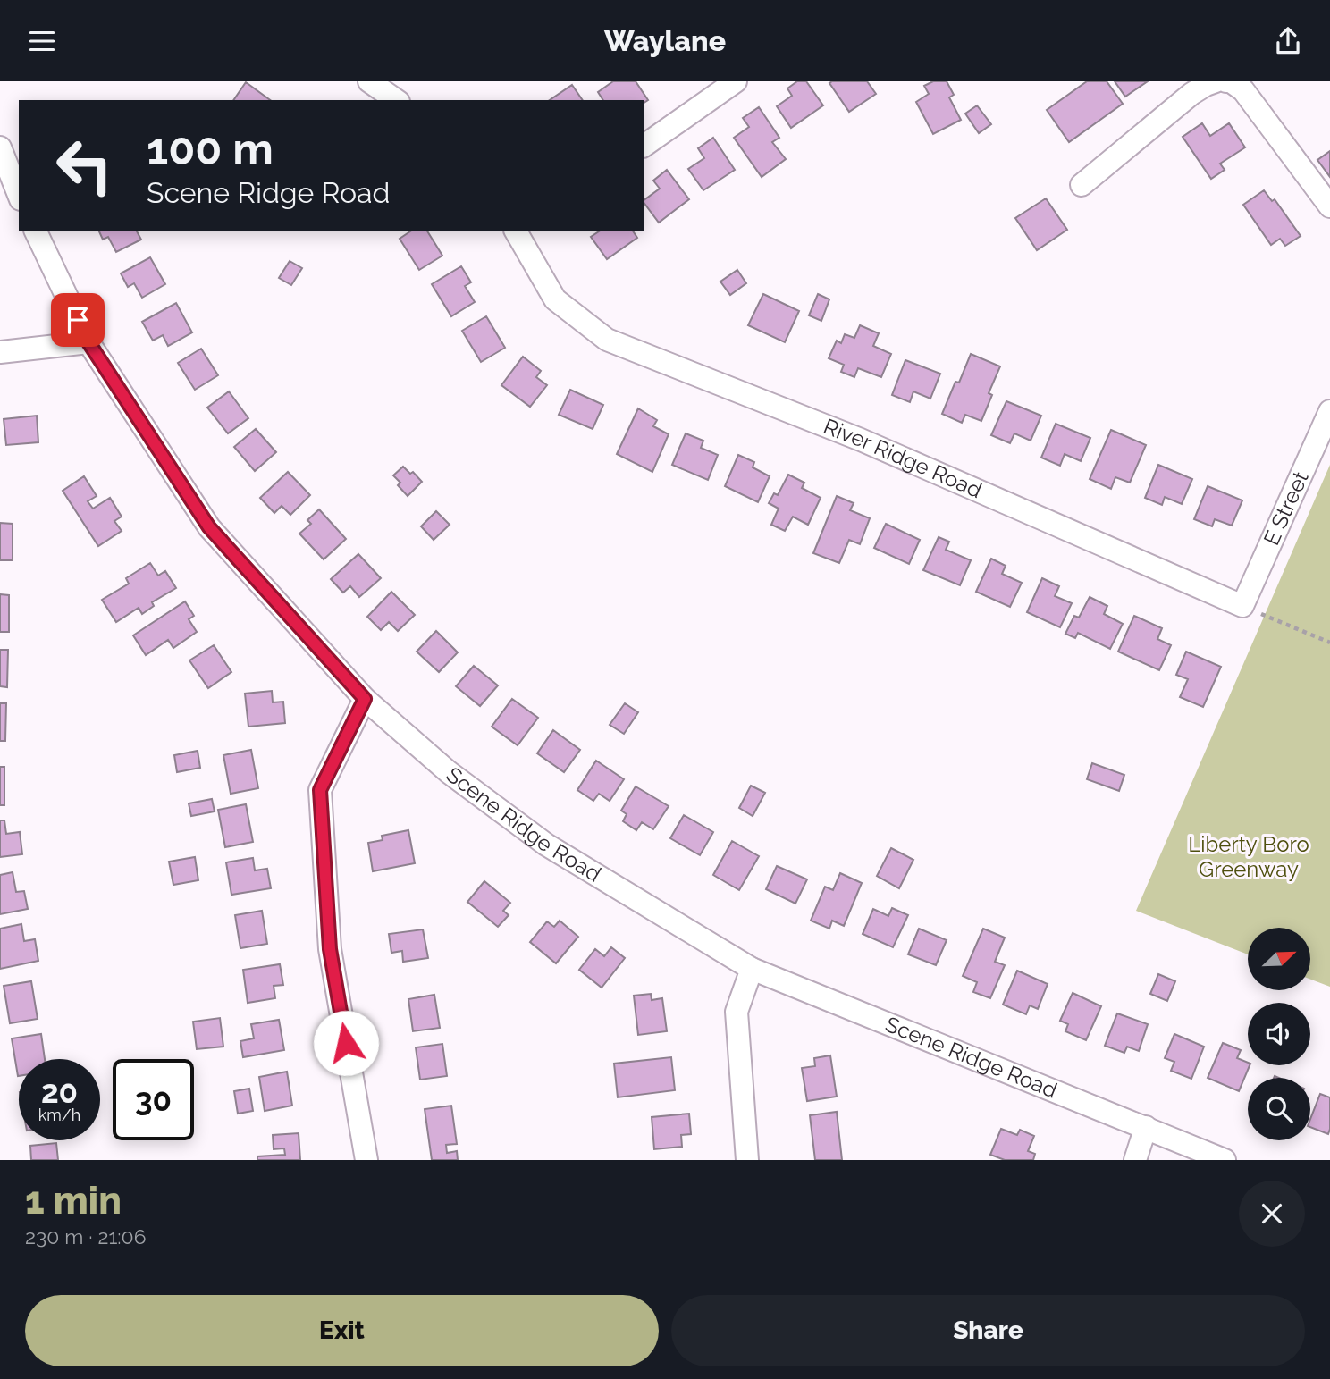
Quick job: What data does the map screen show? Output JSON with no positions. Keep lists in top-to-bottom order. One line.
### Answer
{"streets":{"street":["River Ridge Road","E Street","Scene Ridge Road"]},"crossings":[["River Ridge Road","E Street"]],"parks":["Liberty Boro Greenway"],"north":"top right","page":{"header":"Waylane","turn":["100 m","Scene Ridge Road"],"speed":"20 km/h","limit":"30","heading":["1 min","230 m · 21:06"],"buttons":["Exit","Share"]}}
